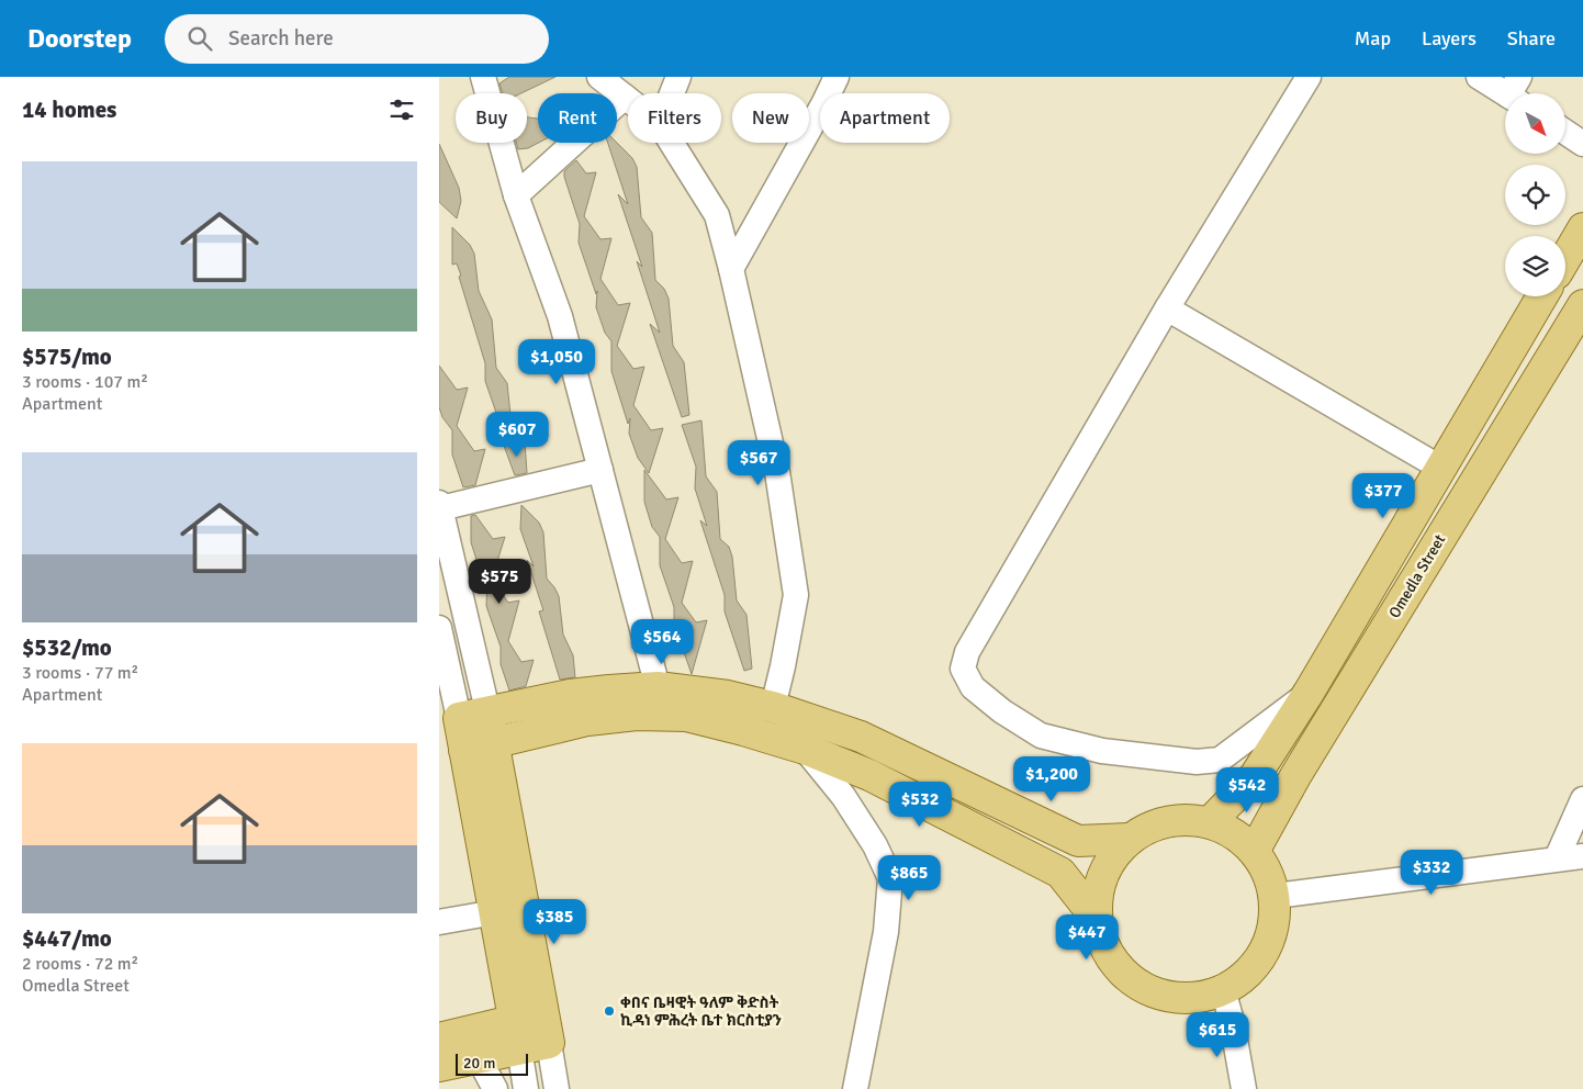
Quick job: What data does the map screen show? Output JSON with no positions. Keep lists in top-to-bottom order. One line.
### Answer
{"streets":{"main road":["Omedla Street"]},"places":["ቀበና ቤዛዊት ዓለም ቅድስት ኪዳነ ምሕረት ቤተ ክርስቲያን"],"scale_bar":"20 m","north":"bottom right","page":{"header":"Doorstep","search":"Search here","nav":["Map","Layers","Share"],"heading":"14 homes","chip":["Buy","Rent","Filters","New","Apartment"],"list":[{"name":"$575/mo","note":"3 rooms · 107 m² · Apartment"},{"name":"$532/mo","note":"3 rooms · 77 m² · Apartment"},{"name":"$447/mo","note":"2 rooms · 72 m² · Omedla Street"}],"price":["$1,050","$607","$567","$377","$575","$564","$1,200","$542","$532","$332","$865","$385","$447","$615"],"scale":"20 m"}}
